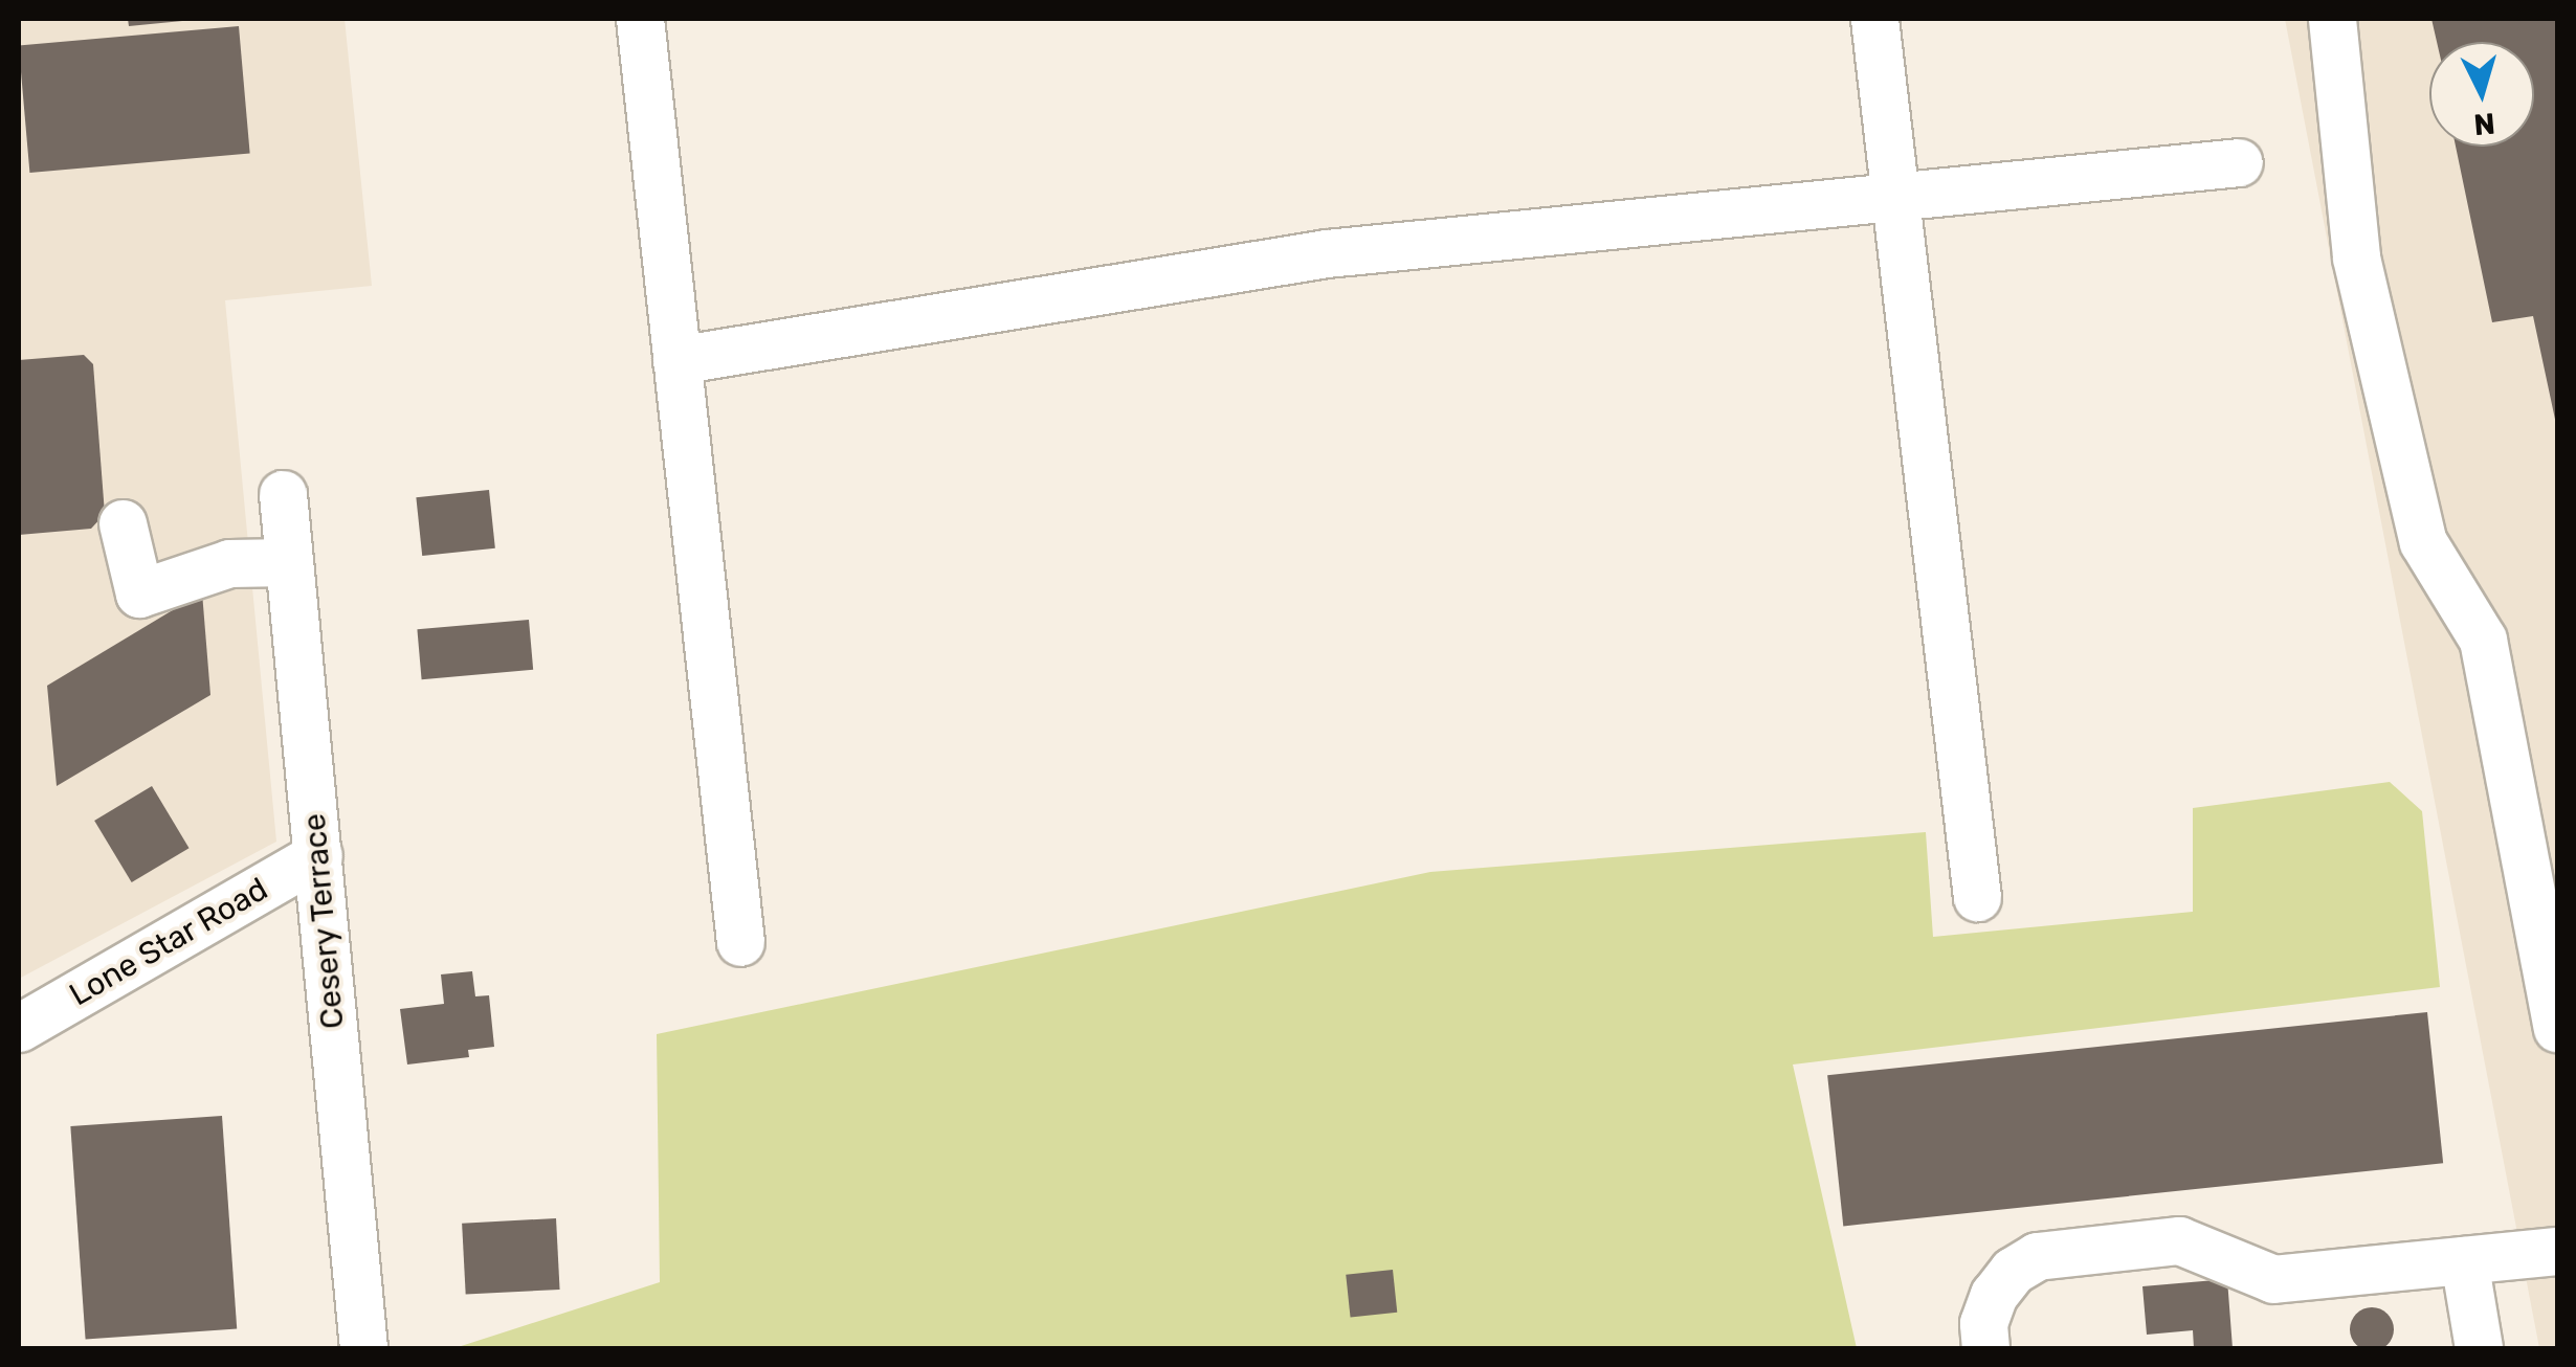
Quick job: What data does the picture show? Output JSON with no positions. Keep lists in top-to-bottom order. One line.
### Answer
{"streets":{"street":["Cesery Terrace","Lone Star Road"]},"crossings":[["Cesery Terrace","Lone Star Road"]],"north":"bottom"}
